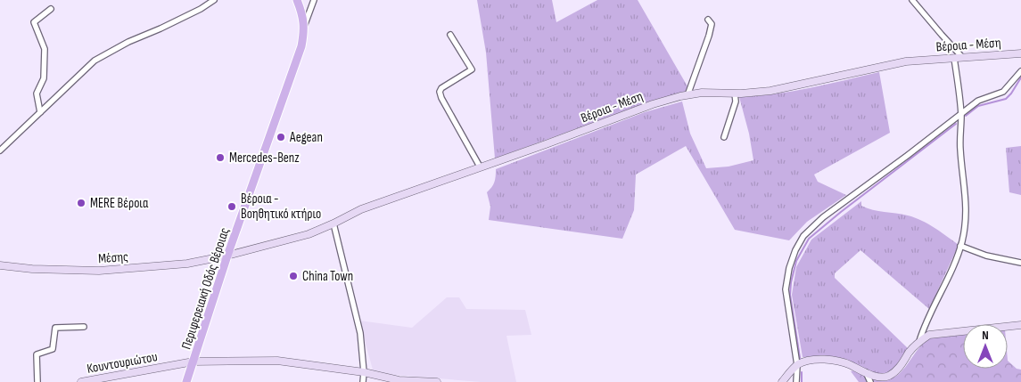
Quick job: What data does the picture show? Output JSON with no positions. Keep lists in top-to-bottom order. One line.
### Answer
{"streets":{"main road":["Περιφερειακή Οδός Βέροιας"],"street":["Βέροια - Μέση","Μέσης","Κουντουριώτου"]},"crossings":[["Βέροια - Μέση","Μέσης"],["Βέροια - Μέση","Περιφερειακή Οδός Βέροιας"],["Μέσης","Περιφερειακή Οδός Βέροιας"],["Περιφερειακή Οδός Βέροιας","Κουντουριώτου"]],"places":["Aegean","Mercedes-Benz","MERE Βέροια","Βέροια - Βοηθητικό κτήριο","China Town"],"north":"top"}
